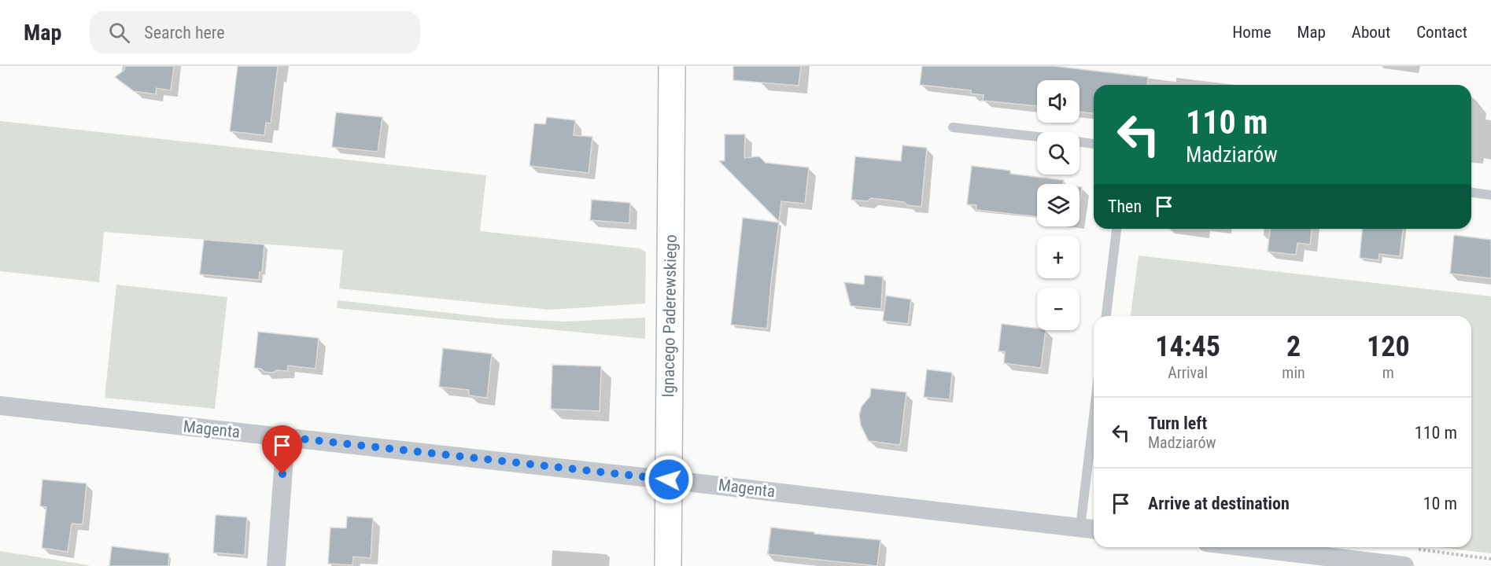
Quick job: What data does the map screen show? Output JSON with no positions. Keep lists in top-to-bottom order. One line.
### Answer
{"streets":{"street":["Ignacego Paderewskiego","Magenta"]},"crossings":[["Ignacego Paderewskiego","Magenta"]],"page":{"header":"Map","search":"Search here","nav":["Home","Map","About","Contact"],"map_buttons":["+","−"],"turn":["110 m","Madziarów"],"then":"Then","eta":["14:45","Arrival","2","min","120","m"],"list":[{"name":"Turn left","note":"Madziarów","value":"110 m"},{"name":"Arrive at destination","value":"10 m"}]}}
